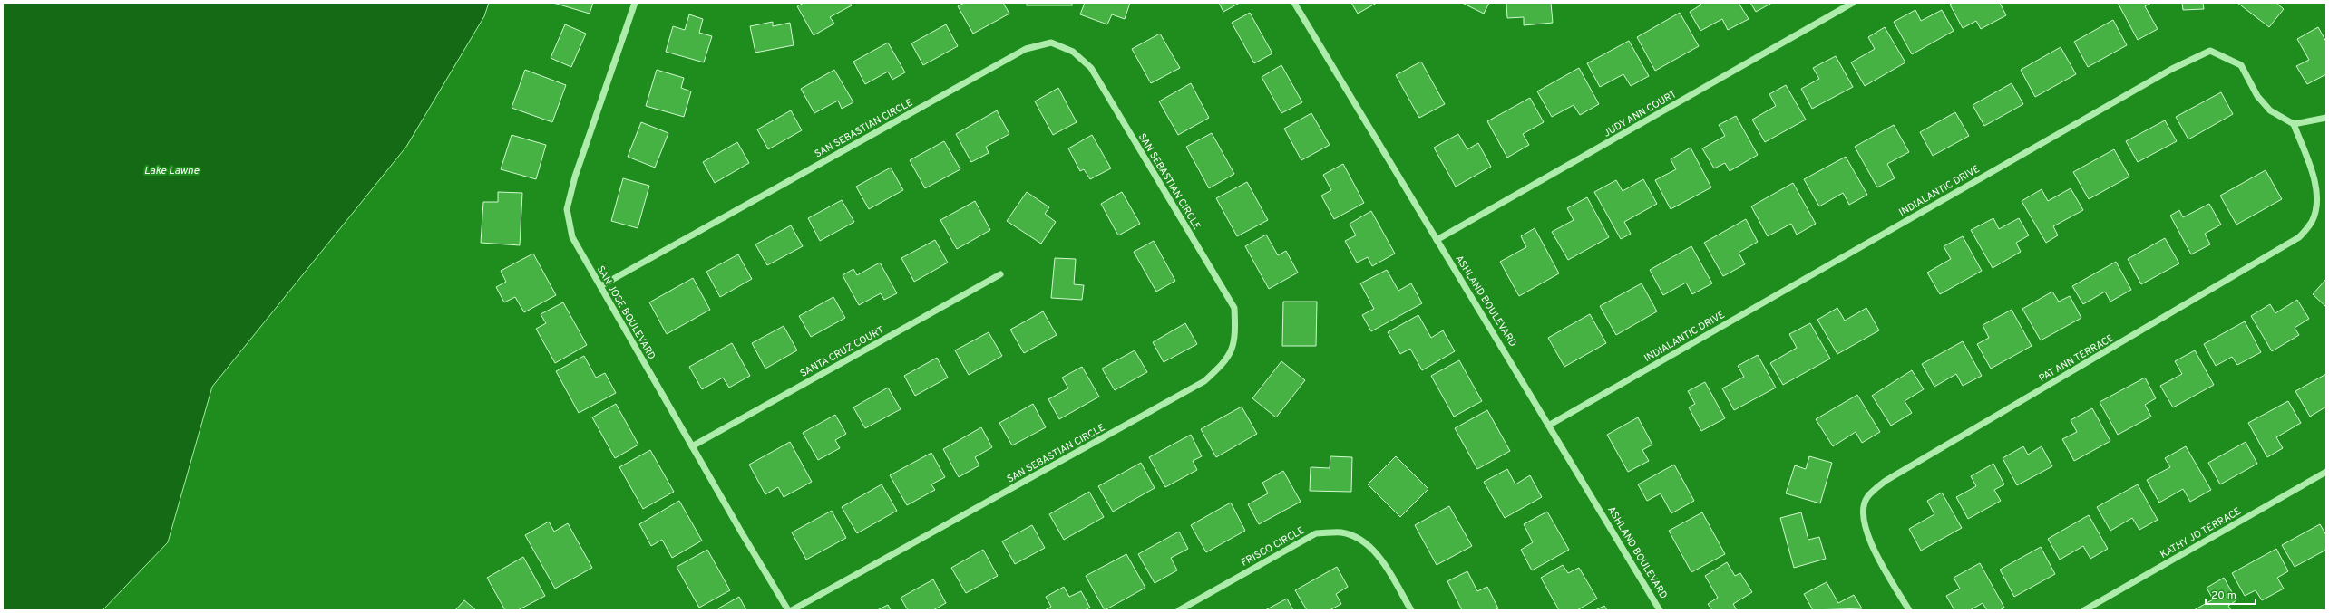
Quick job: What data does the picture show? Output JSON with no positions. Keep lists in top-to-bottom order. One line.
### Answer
{"streets":{"street":["JUDY ANN COURT","SAN SEBASTIAN CIRCLE","INDIALANTIC DRIVE","ASHLAND BOULEVARD","SAN JOSE BOULEVARD","SANTA CRUZ COURT","PAT ANN TERRACE","KATHY JO TERRACE","FRISCO CIRCLE"]},"crossings":[["JUDY ANN COURT","ASHLAND BOULEVARD"],["SAN SEBASTIAN CIRCLE","SAN JOSE BOULEVARD"],["INDIALANTIC DRIVE","ASHLAND BOULEVARD"],["INDIALANTIC DRIVE","PAT ANN TERRACE"],["SAN JOSE BOULEVARD","SANTA CRUZ COURT"]],"water":["Lake Lawne"],"scale_bar":"20 m"}
